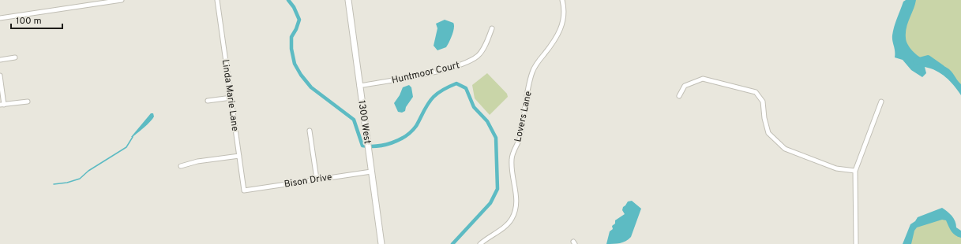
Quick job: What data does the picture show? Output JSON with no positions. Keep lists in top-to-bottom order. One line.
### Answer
{"streets":{"street":["Huntmoor Court","Linda Marie Lane","Lovers Lane","1300 West","Bison Drive"]},"crossings":[["Huntmoor Court","1300 West"],["Linda Marie Lane","Bison Drive"],["1300 West","Bison Drive"]],"scale_bar":"100 m"}
